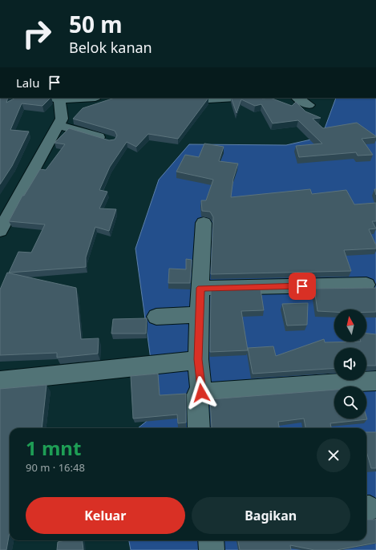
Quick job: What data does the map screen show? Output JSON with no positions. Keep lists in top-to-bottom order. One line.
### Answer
{"north":"top","page":{"turn":["50 m","Belok kanan"],"then":"Lalu","heading":["1 mnt","90 m · 16:48"],"buttons":["Keluar","Bagikan"]}}
